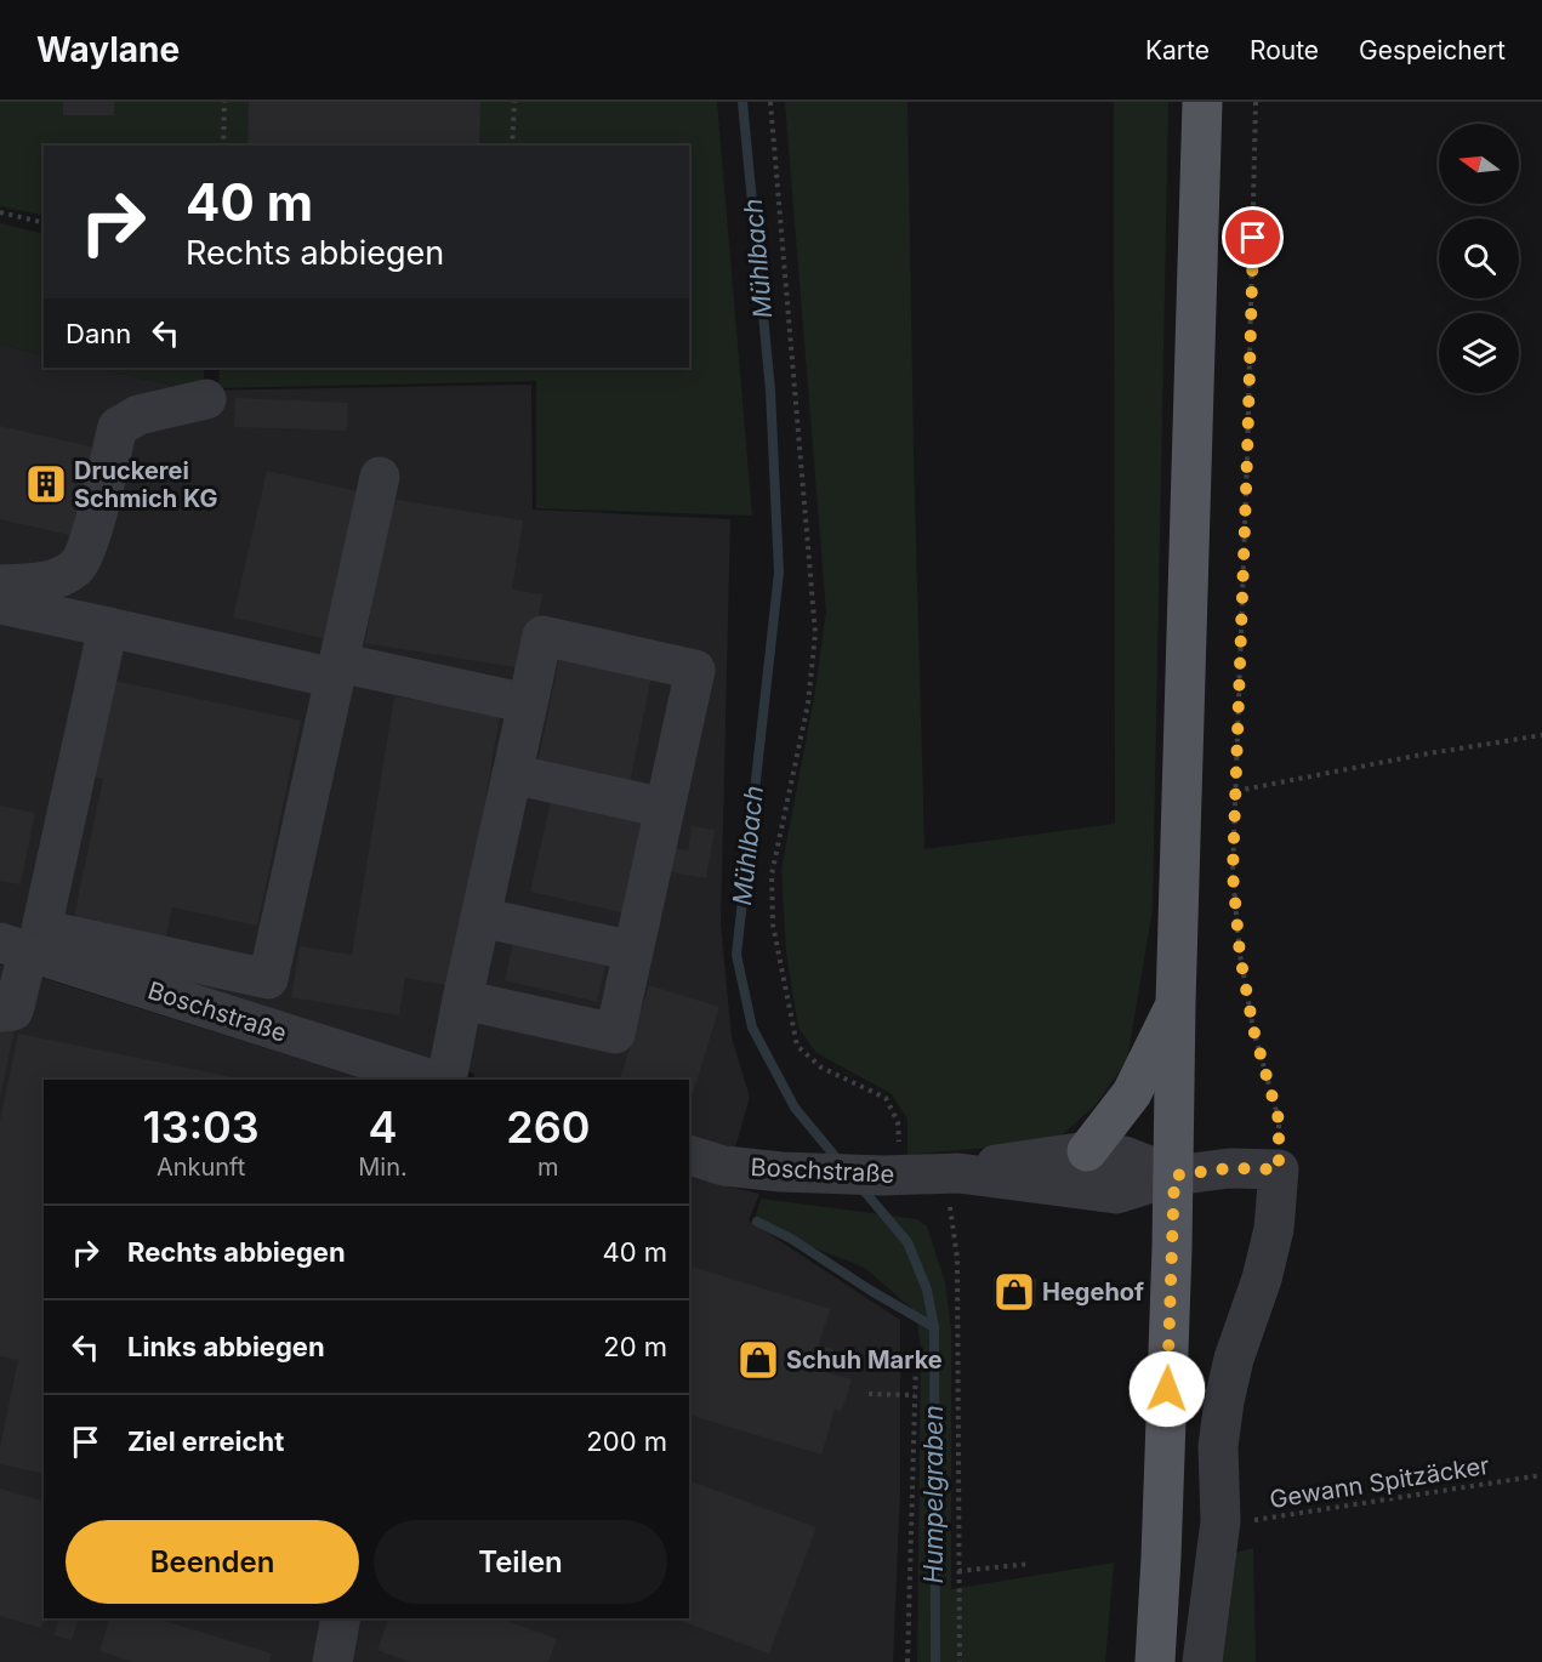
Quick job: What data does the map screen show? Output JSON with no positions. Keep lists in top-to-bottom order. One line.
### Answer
{"streets":{"street":["Boschstraße"],"path":["Gewann Spitzäcker"]},"water":["Mühlbach","Humpelgraben"],"places":{"building":["Druckerei Schmich KG"],"shop":["Hegehof","Schuh Marke"]},"north":"left","page":{"header":"Waylane","nav":["Karte","Route","Gespeichert"],"turn":["40 m","Rechts abbiegen"],"then":"Dann","eta":["13:03","Ankunft","4","Min.","260","m"],"list":[{"name":"Rechts abbiegen","value":"40 m"},{"name":"Links abbiegen","value":"20 m"},{"name":"Ziel erreicht","value":"200 m"}],"buttons":["Beenden","Teilen"]}}
